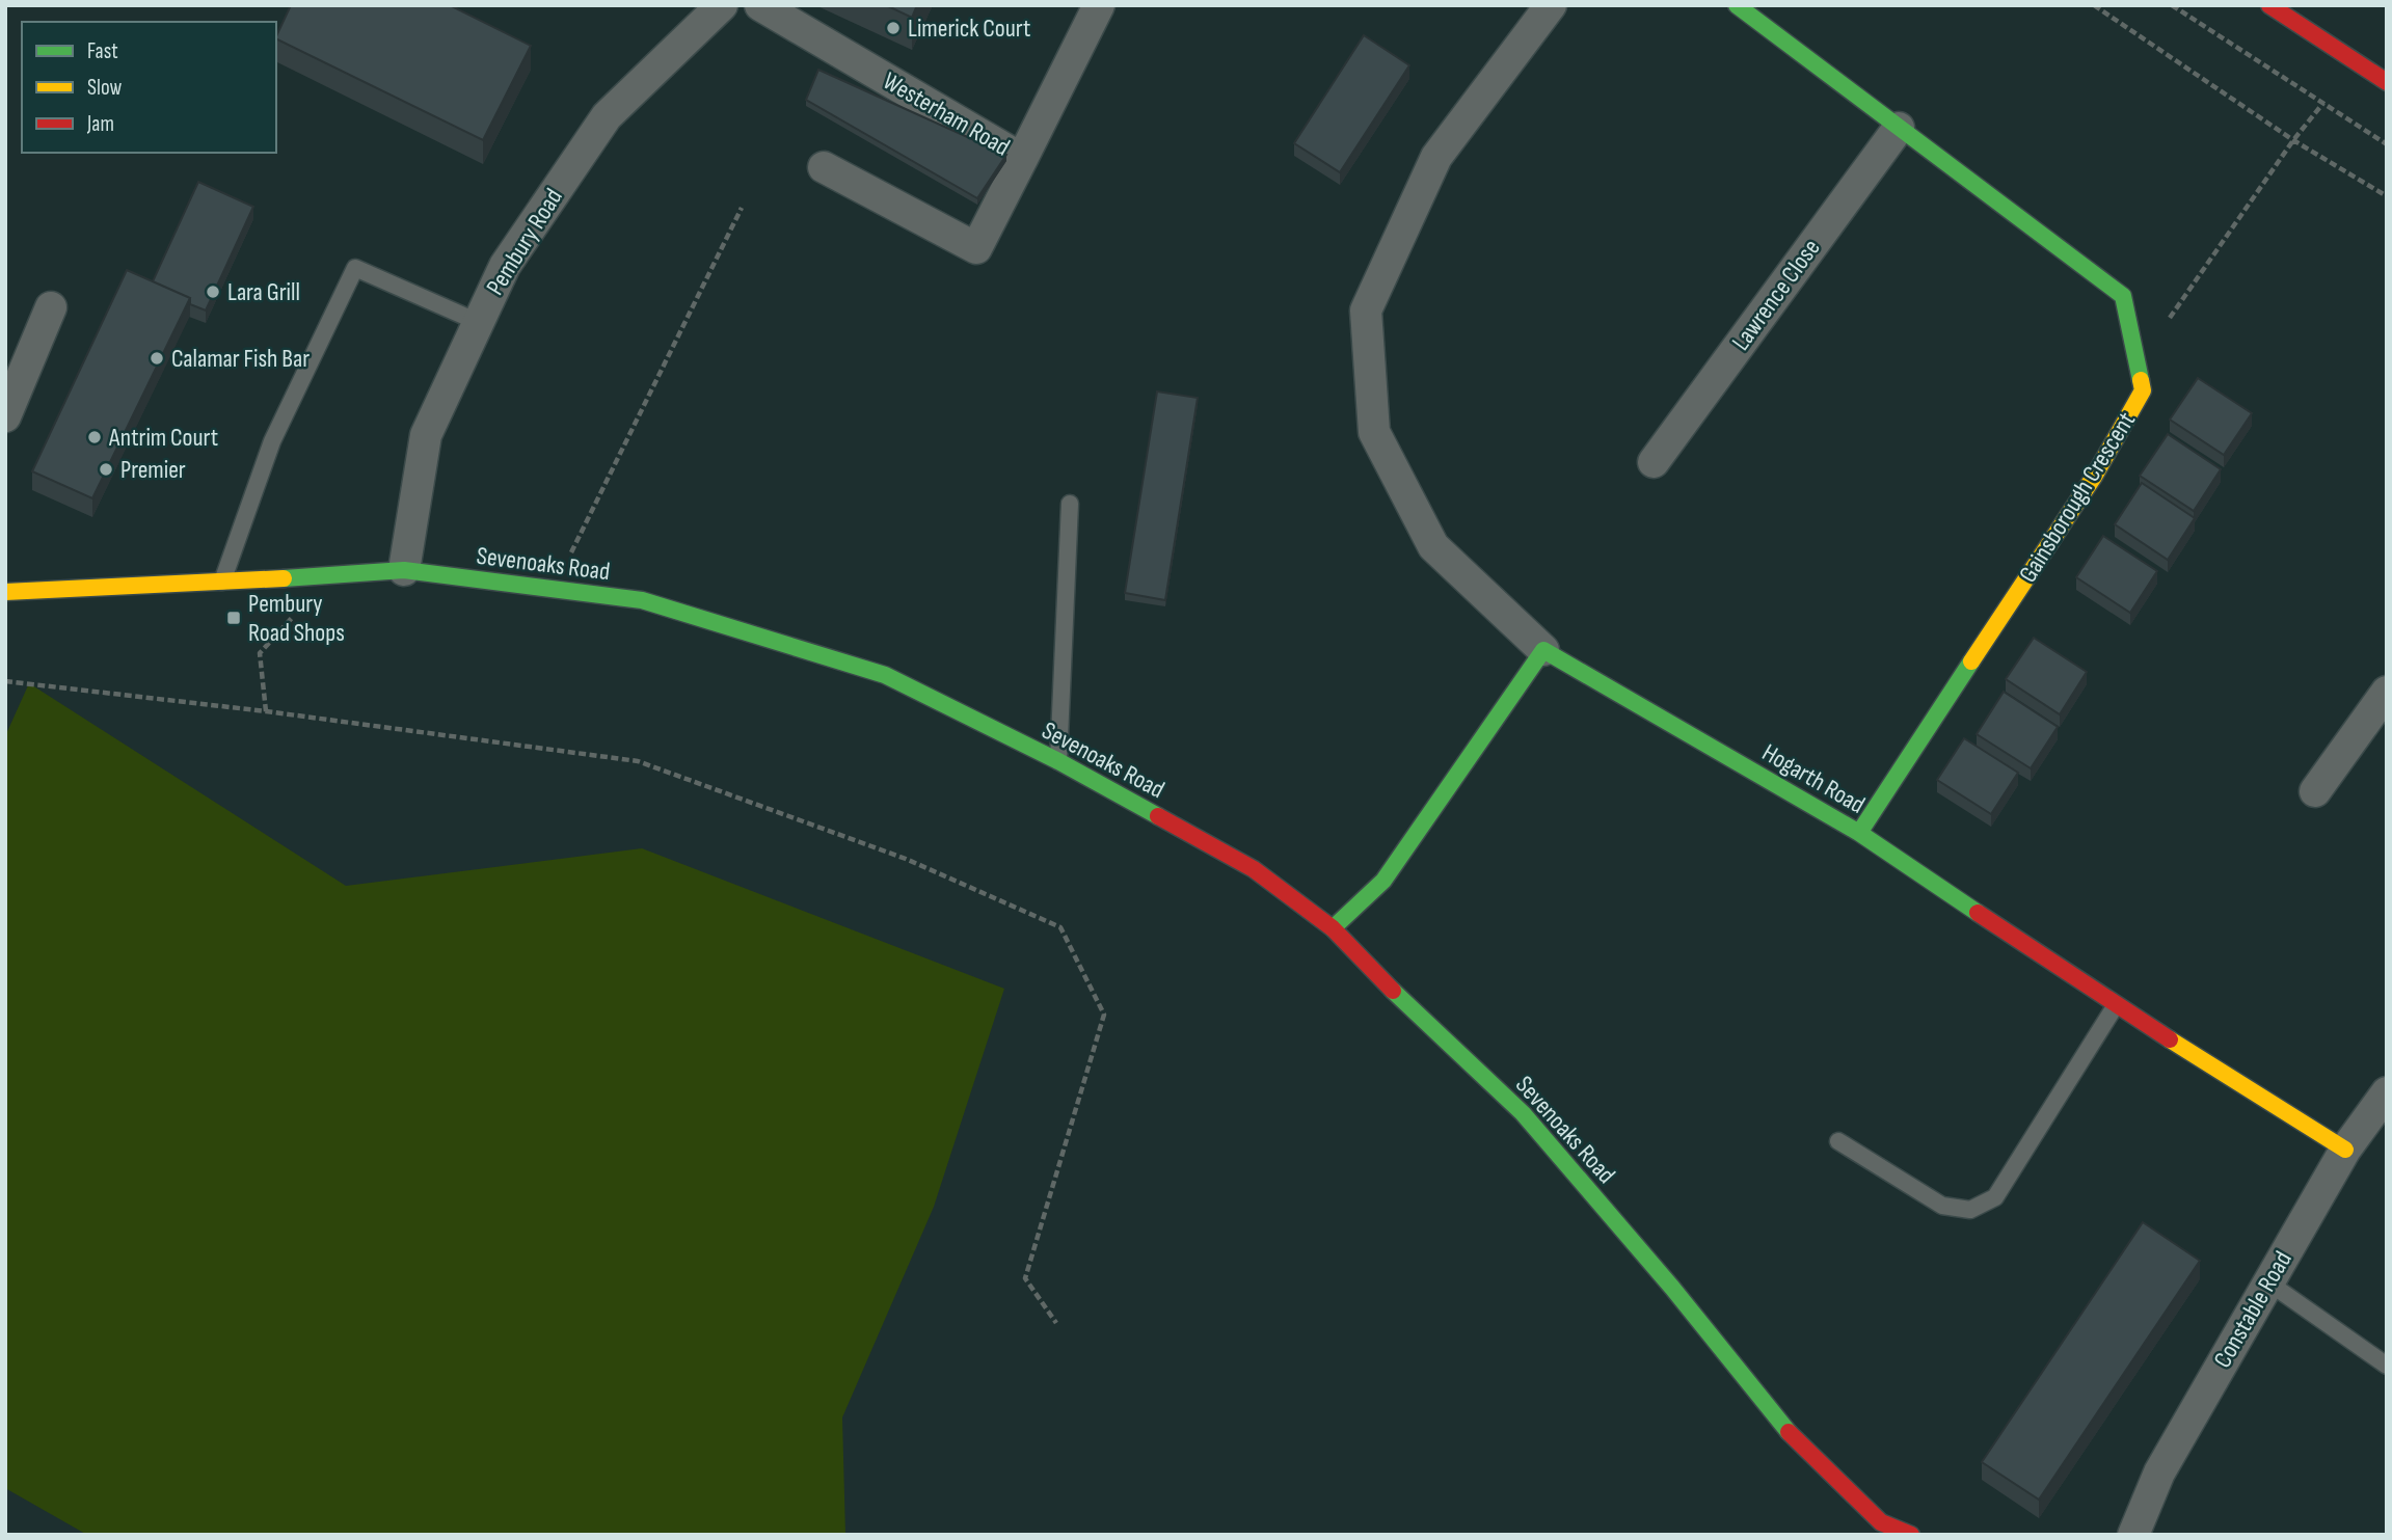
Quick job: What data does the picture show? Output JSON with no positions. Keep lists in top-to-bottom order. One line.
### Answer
{"streets":{"street":["Westerham Road","Pembury Road","Lawrence Close","Gainsborough Crescent","Sevenoaks Road","Hogarth Road","Constable Road"]},"crossings":[["Pembury Road","Sevenoaks Road"],["Lawrence Close","Gainsborough Crescent"],["Gainsborough Crescent","Hogarth Road"],["Hogarth Road","Constable Road"]],"places":{"other":["Limerick Court","Lara Grill","Calamar Fish Bar","Antrim Court","Premier"],"transit":["Pembury Road Shops"]},"legend":["Fast","Slow","Jam"]}
